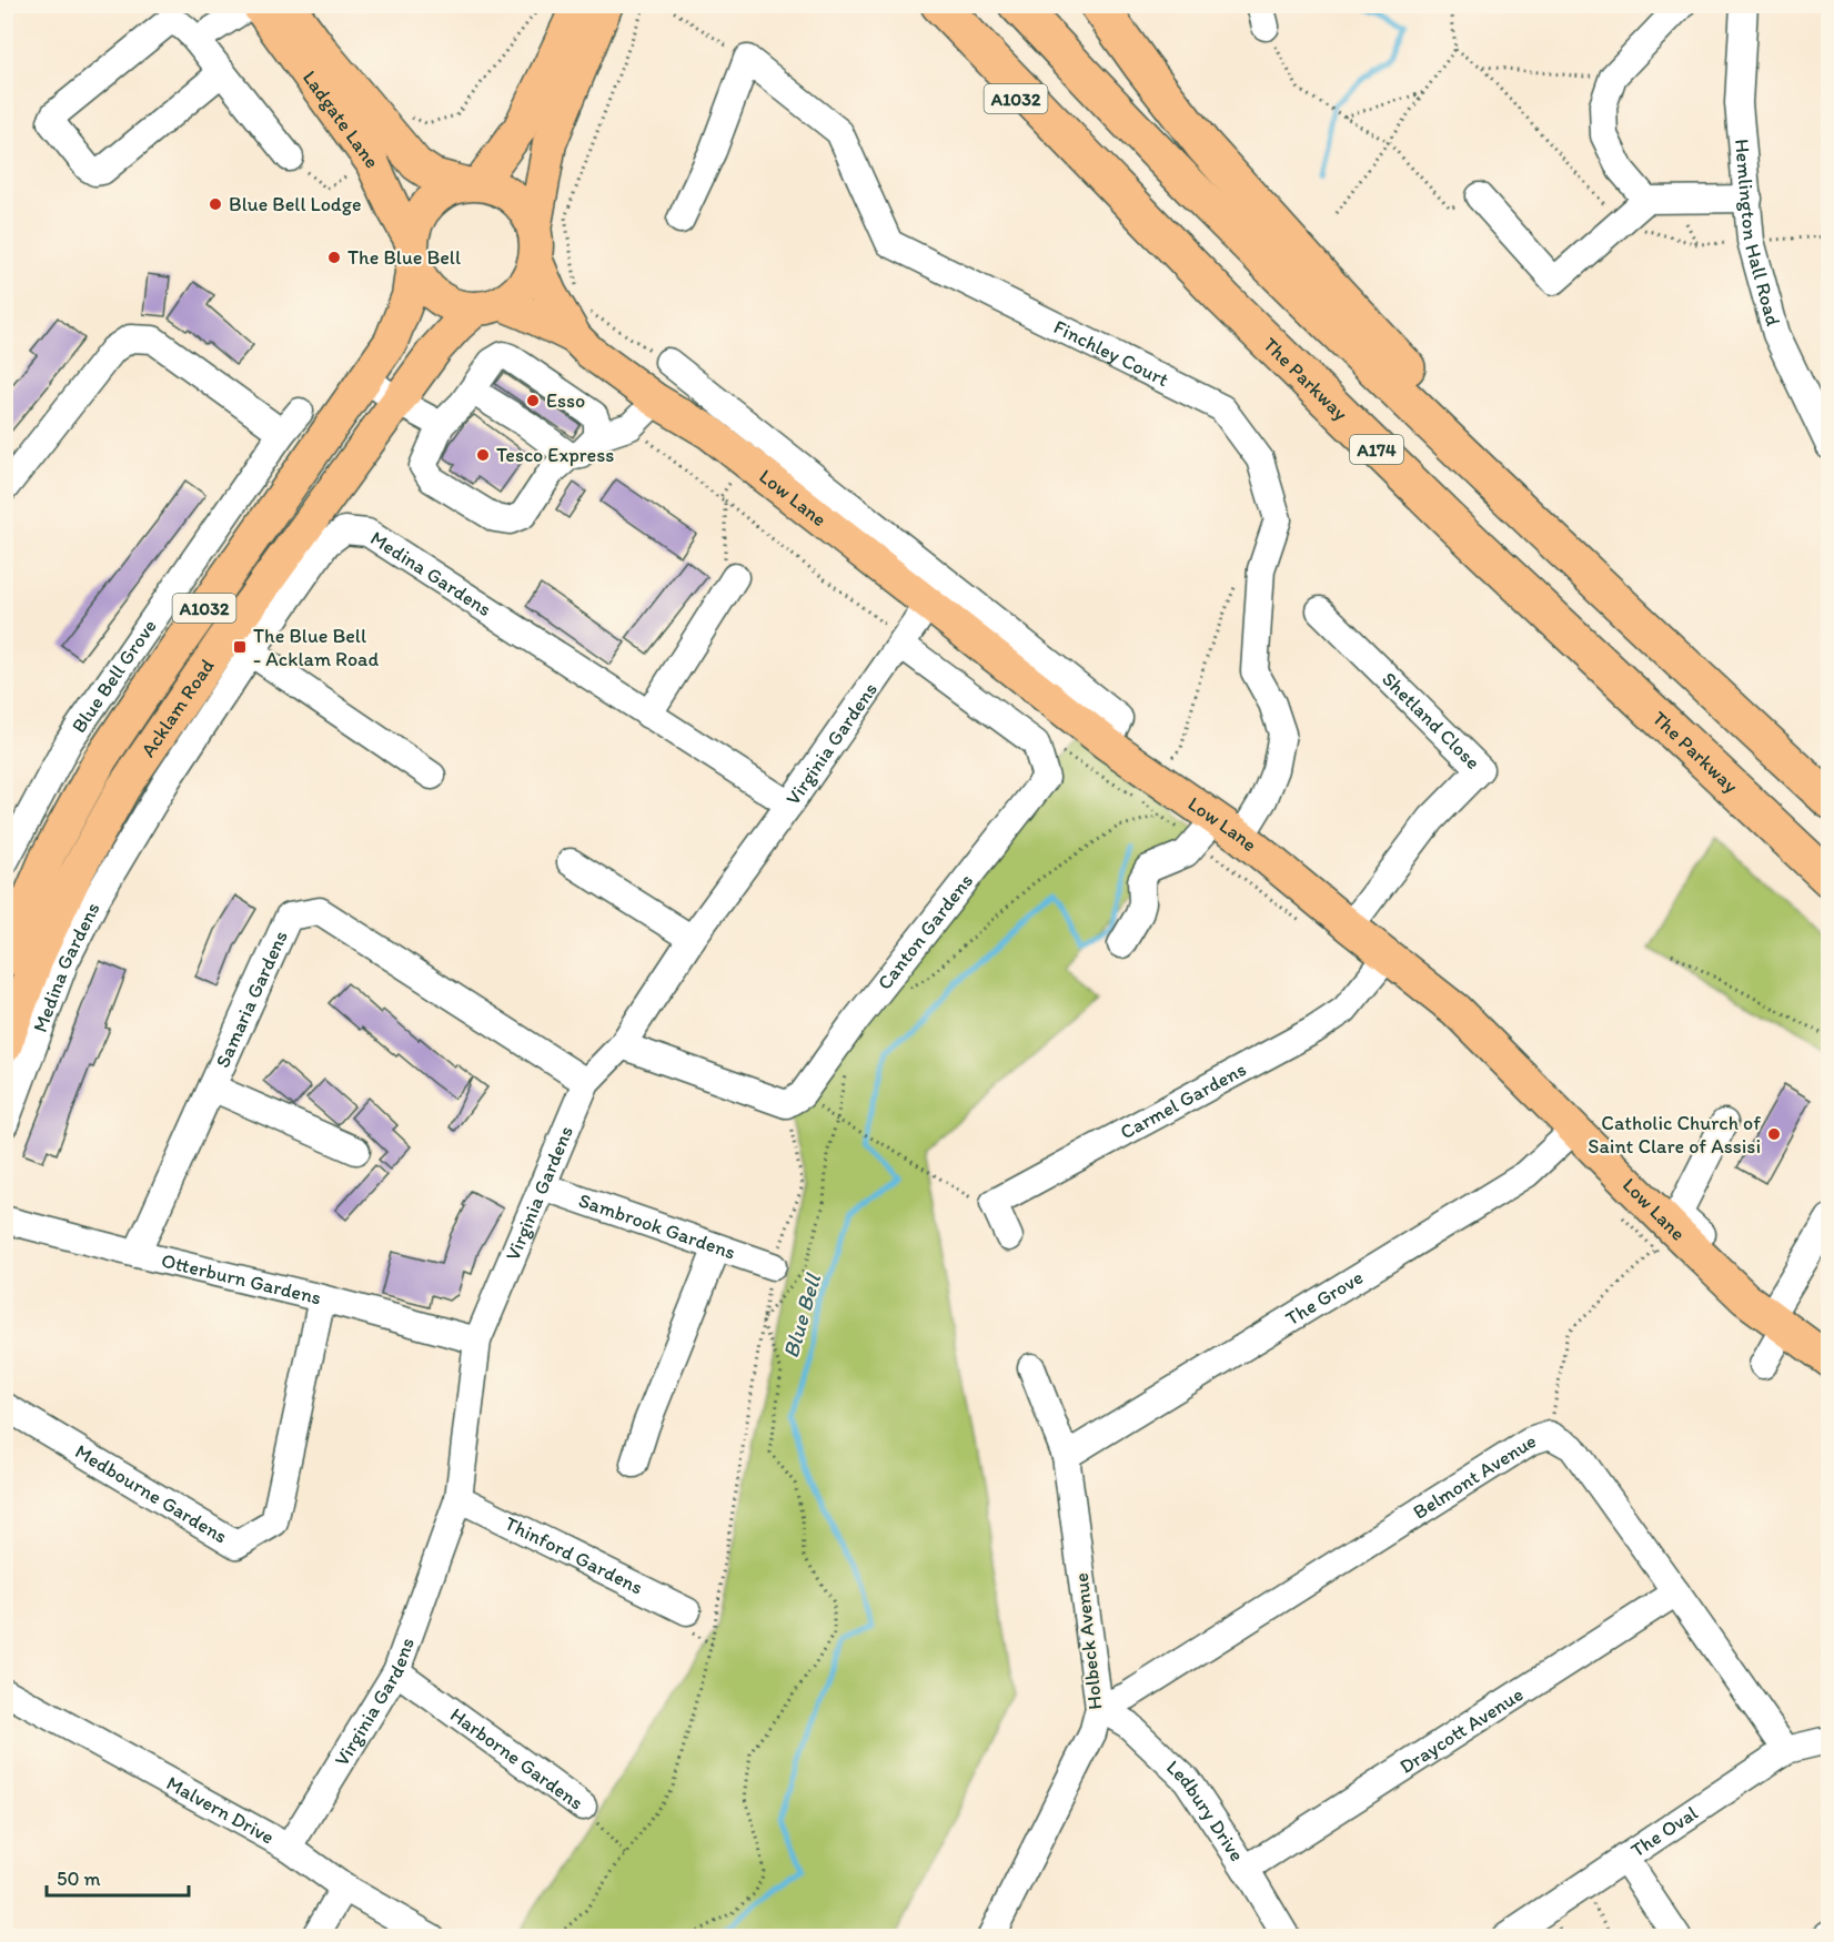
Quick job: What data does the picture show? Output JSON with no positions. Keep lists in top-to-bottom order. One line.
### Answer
{"streets":{"highway":["A1032","The Parkway","A174"],"main road":["Ladgate Lane","Low Lane","Acklam Road"],"street":["Hemlington Hall Road","Finchley Court","Medina Gardens","Blue Bell Grove","Shetland Close","Virginia Gardens","Canton Gardens","Samaria Gardens","Carmel Gardens","Sambrook Gardens","Otterburn Gardens","The Grove","Belmont Avenue","Medbourne Gardens","Thinford Gardens","Holbeck Avenue","Draycott Avenue","Harborne Gardens","Malvern Drive","Ledbury Drive","The Oval"]},"crossings":[["A1032","Ladgate Lane"],["A1032","The Parkway"],["A1032","Low Lane"],["A1032","Acklam Road"],["Ladgate Lane","Low Lane"],["Ladgate Lane","Acklam Road"],["Finchley Court","Low Lane"],["Low Lane","Acklam Road"],["Low Lane","Shetland Close"],["Low Lane","Virginia Gardens"],["Low Lane","Carmel Gardens"],["Low Lane","The Grove"],["Medina Gardens","Virginia Gardens"],["Virginia Gardens","Samaria Gardens"],["Virginia Gardens","Sambrook Gardens"],["Virginia Gardens","Otterburn Gardens"],["Virginia Gardens","Thinford Gardens"],["Virginia Gardens","Harborne Gardens"],["Virginia Gardens","Malvern Drive"],["Samaria Gardens","Otterburn Gardens"],["Otterburn Gardens","Medbourne Gardens"],["The Grove","Holbeck Avenue"],["Belmont Avenue","Holbeck Avenue"],["Belmont Avenue","Draycott Avenue"],["Belmont Avenue","Ledbury Drive"],["Belmont Avenue","The Oval"],["Holbeck Avenue","Ledbury Drive"],["Draycott Avenue","Ledbury Drive"]],"water":["Blue Bell"],"places":{"other":["Blue Bell Lodge","The Blue Bell","Esso","Tesco Express","Catholic Church of Saint Clare of Assisi"],"transit":["The Blue Bell - Acklam Road"]},"scale_bar":"50 m"}
